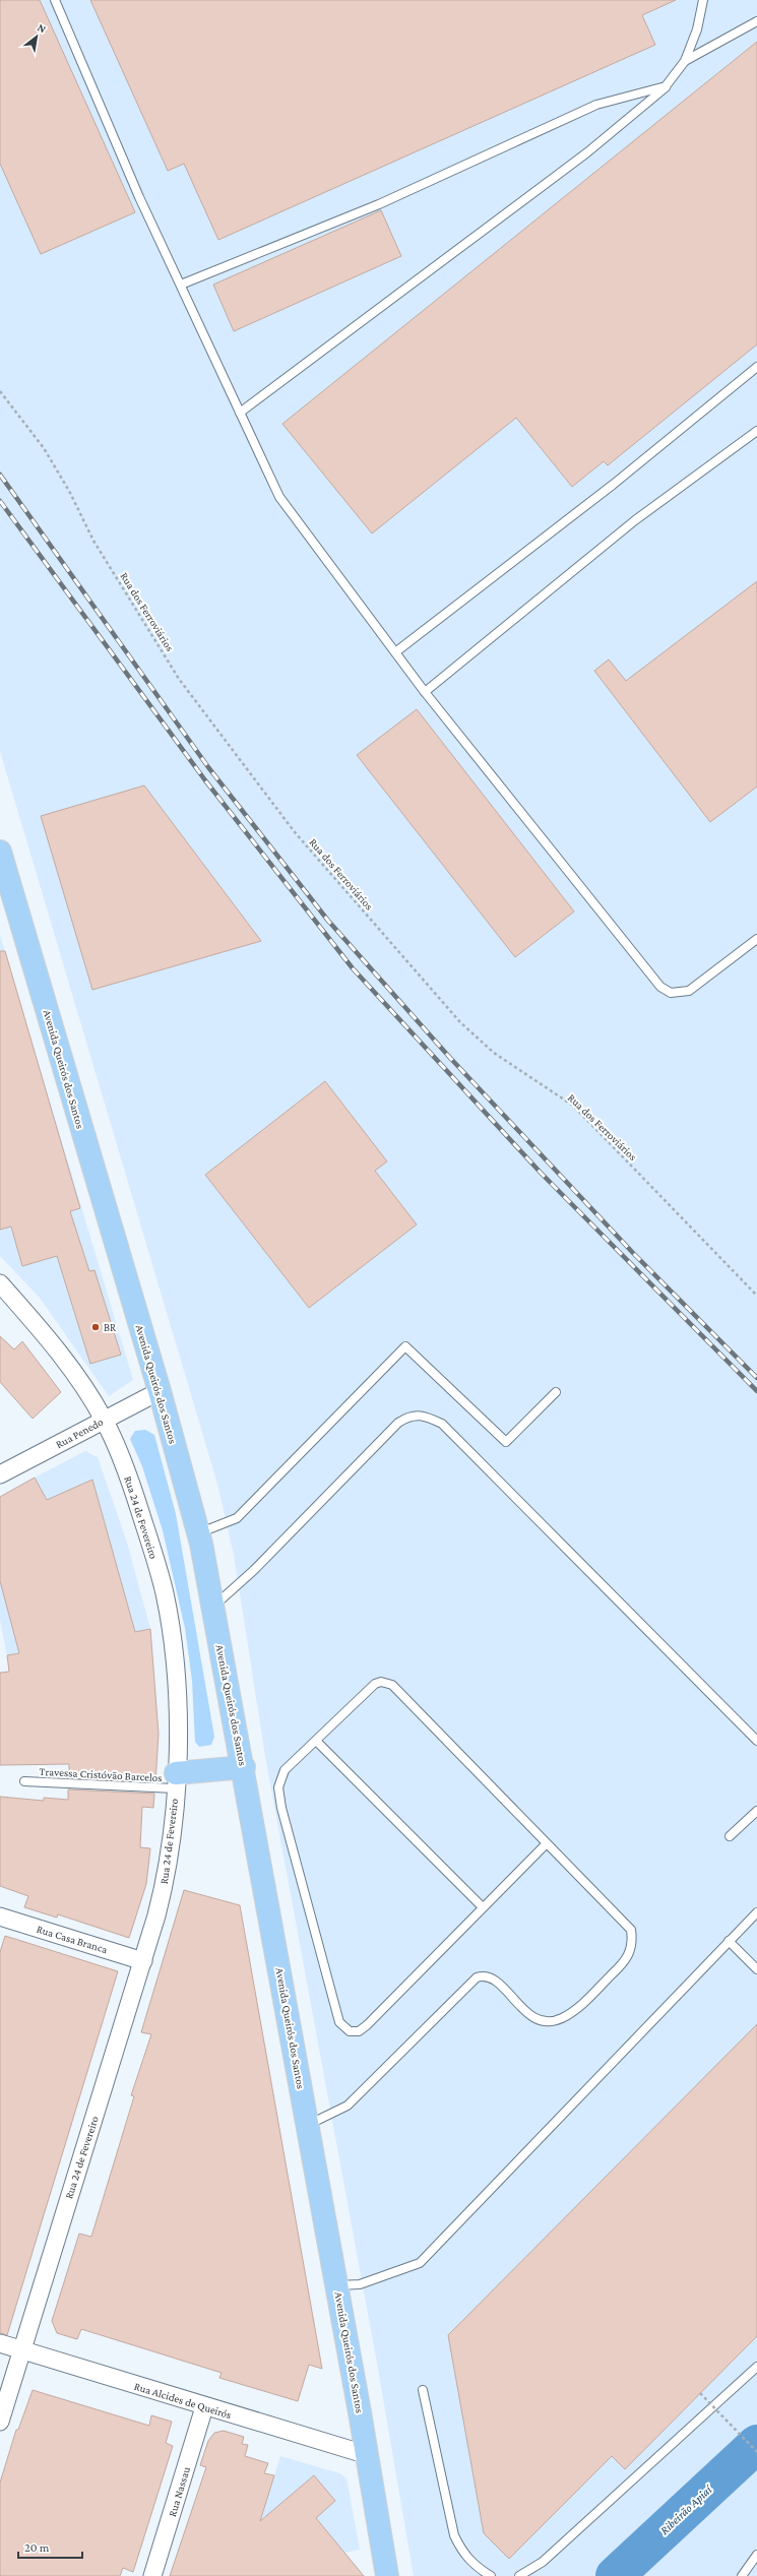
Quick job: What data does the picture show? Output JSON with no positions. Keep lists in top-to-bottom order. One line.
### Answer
{"streets":{"main road":["Avenida Queirós dos Santos"],"street":["Rua Penedo","Rua 24 de Fevereiro","Rua Casa Branca","Rua Alcides de Queirós","Rua Nassau"],"lane":["Travessa Cristóvão Barcelos"],"path":["Rua dos Ferroviários"]},"crossings":[["Avenida Queirós dos Santos","Rua Penedo"],["Avenida Queirós dos Santos","Rua Alcides de Queirós"],["Rua Penedo","Rua 24 de Fevereiro"],["Rua 24 de Fevereiro","Travessa Cristóvão Barcelos"],["Rua 24 de Fevereiro","Rua Casa Branca"],["Rua 24 de Fevereiro","Rua Alcides de Queirós"],["Rua Alcides de Queirós","Rua Nassau"]],"water":["Ribeirão Apiaí"],"places":["BR"],"scale_bar":"20 m","north":"top right"}
